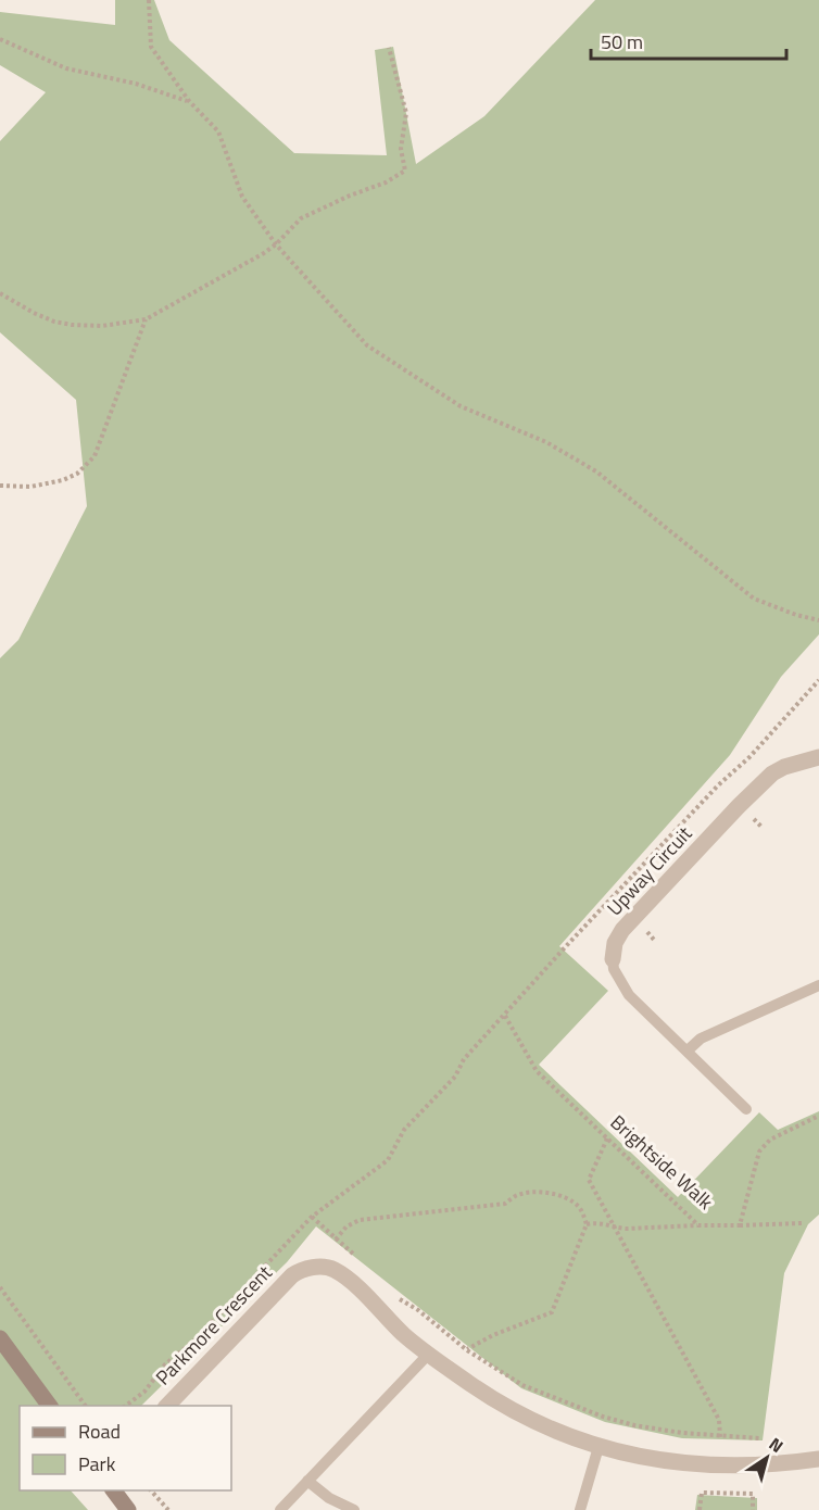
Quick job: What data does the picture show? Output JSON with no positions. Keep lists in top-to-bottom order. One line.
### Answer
{"streets":{"street":["Upway Circuit","Parkmore Crescent"],"path":["Brightside Walk"]},"legend":["Road","Park"],"scale_bar":"50 m","north":"top right"}
